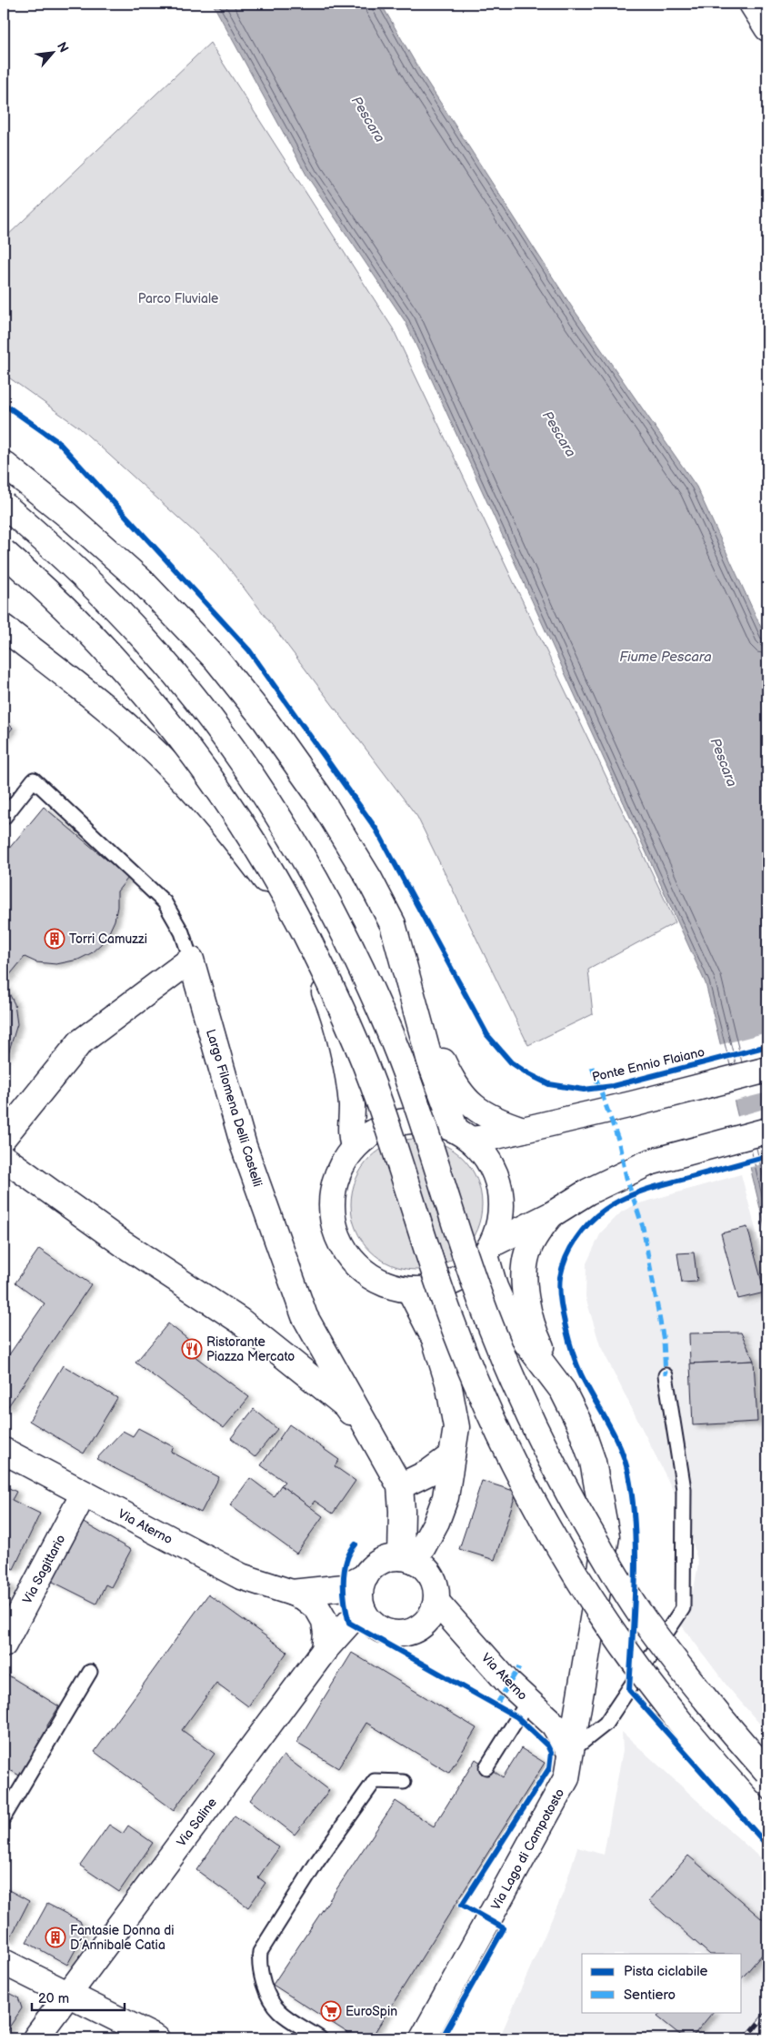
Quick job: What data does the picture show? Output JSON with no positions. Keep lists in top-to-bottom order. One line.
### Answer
{"streets":{"main road":["Largo Filomena Delli Castelli","Via Aterno","Via Sagittario","Via Saline","Via Lago di Campotosto"],"cycle path":["Ponte Ennio Flaiano"]},"crossings":[["Largo Filomena Delli Castelli","Via Aterno"],["Largo Filomena Delli Castelli","Via Saline"],["Via Aterno","Via Sagittario"],["Via Aterno","Via Saline"],["Via Aterno","Via Lago di Campotosto"]],"water":["Pescara","Fiume Pescara"],"parks":["Parco Fluviale"],"places":{"building":["Torri Camuzzi","Fantasie Donna di D´Annibale Catia"],"restaurant":["Ristorante Piazza Mercato"],"supermarket":["EuroSpin"]},"legend":["Pista ciclabile","Sentiero"],"scale_bar":"20 m","north":"top right"}
